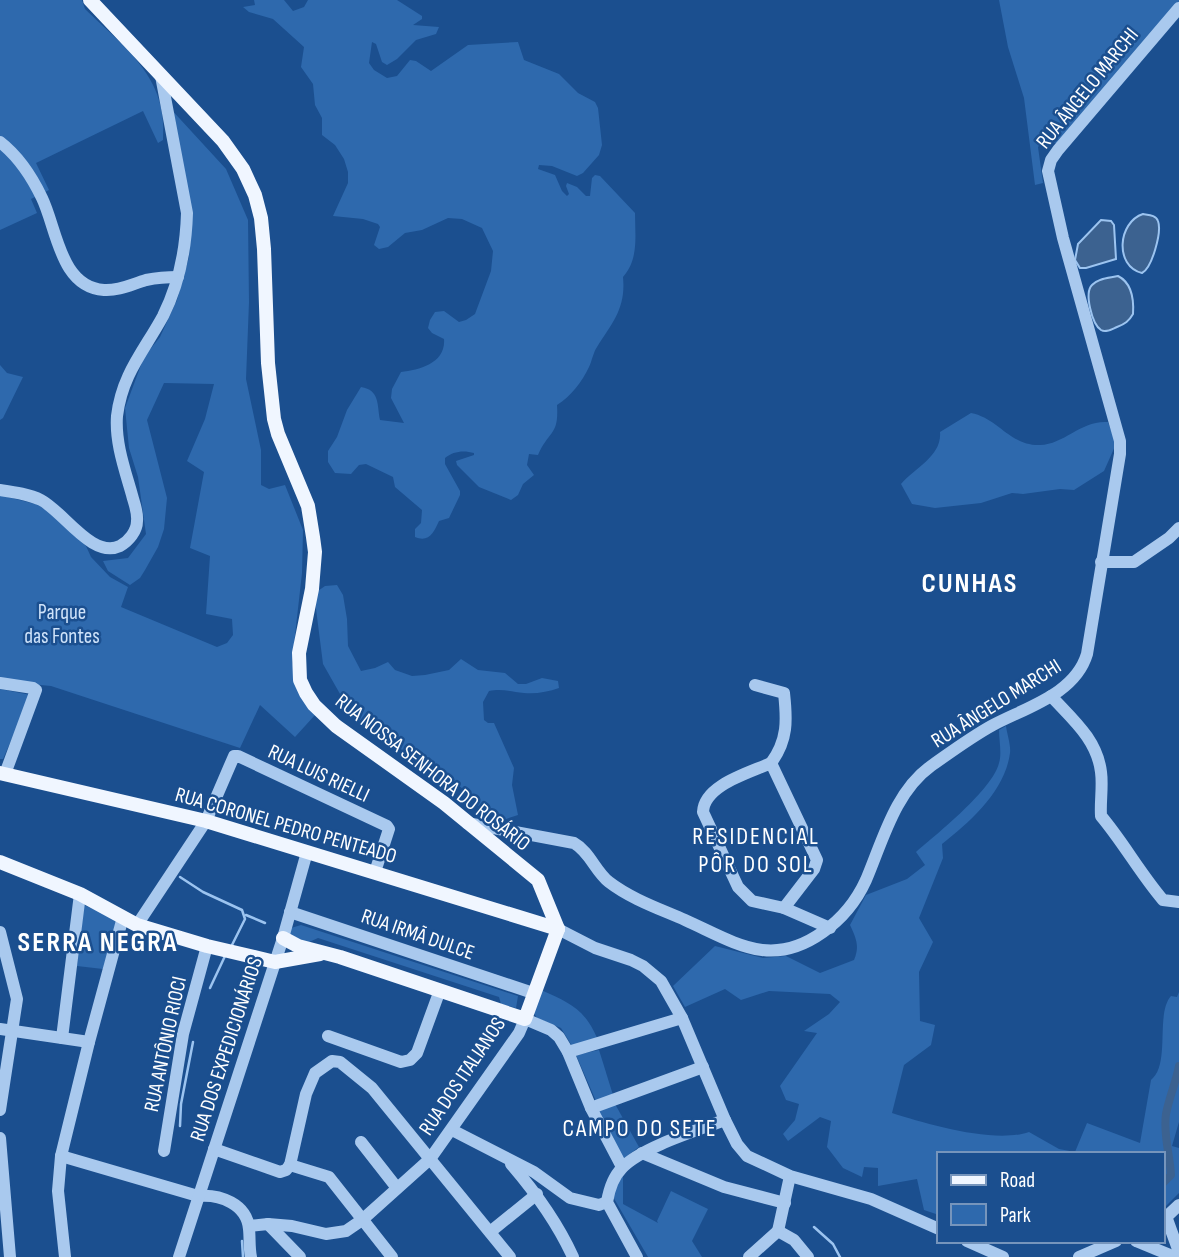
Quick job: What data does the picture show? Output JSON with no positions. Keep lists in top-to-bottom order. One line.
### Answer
{"streets":{"main road":["RUA NOSSA SENHORA DO ROSÁRIO","RUA CORONEL PEDRO PENTEADO","RUA DOS ITALIANOS"],"street":["RUA ÂNGELO MARCHI","RUA LUIS RIELLI","RUA IRMÃ DULCE","RUA ANTÔNIO RIOCI","RUA DOS EXPEDICIONÁRIOS"]},"crossings":[["RUA ÂNGELO MARCHI","RUA NOSSA SENHORA DO ROSÁRIO"],["RUA NOSSA SENHORA DO ROSÁRIO","RUA CORONEL PEDRO PENTEADO"],["RUA NOSSA SENHORA DO ROSÁRIO","RUA DOS ITALIANOS"],["RUA LUIS RIELLI","RUA CORONEL PEDRO PENTEADO"],["RUA CORONEL PEDRO PENTEADO","RUA DOS EXPEDICIONÁRIOS"],["RUA CORONEL PEDRO PENTEADO","RUA DOS ITALIANOS"],["RUA IRMÃ DULCE","RUA DOS EXPEDICIONÁRIOS"],["RUA IRMÃ DULCE","RUA DOS ITALIANOS"]],"districts":["CUNHAS","RESIDENCIAL PÔR DO SOL","SERRA NEGRA","CAMPO DO SETE"],"parks":["Parque das Fontes"],"legend":["Road","Park"]}
